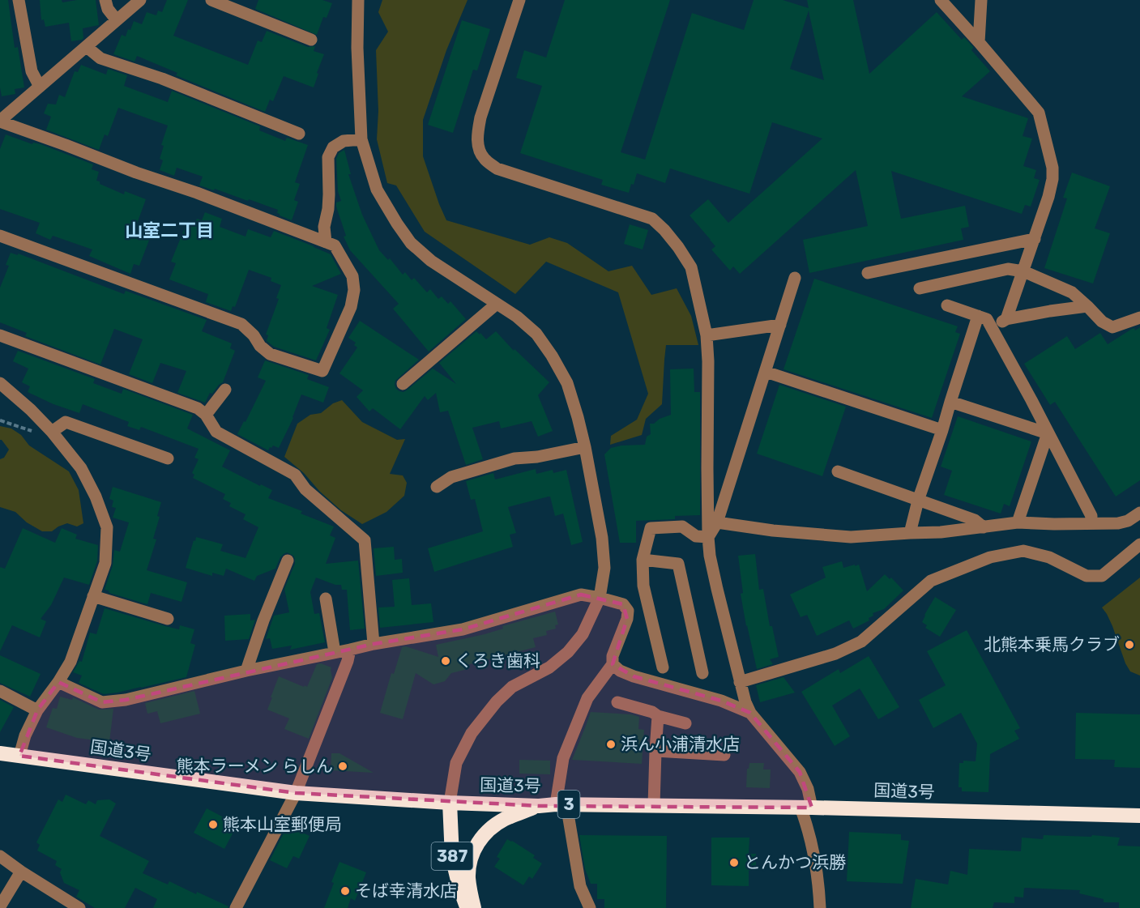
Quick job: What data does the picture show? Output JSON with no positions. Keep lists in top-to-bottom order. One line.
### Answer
{"streets":{"highway":["国道3号","3","387"]},"crossings":[["国道3号","387"]],"districts":["山室二丁目"],"places":["北熊本乗馬クラブ","くろき歯科","浜ん小浦清水店","熊本ラーメン らしん","熊本山室郵便局","とんかつ浜勝","そば幸清水店"]}
